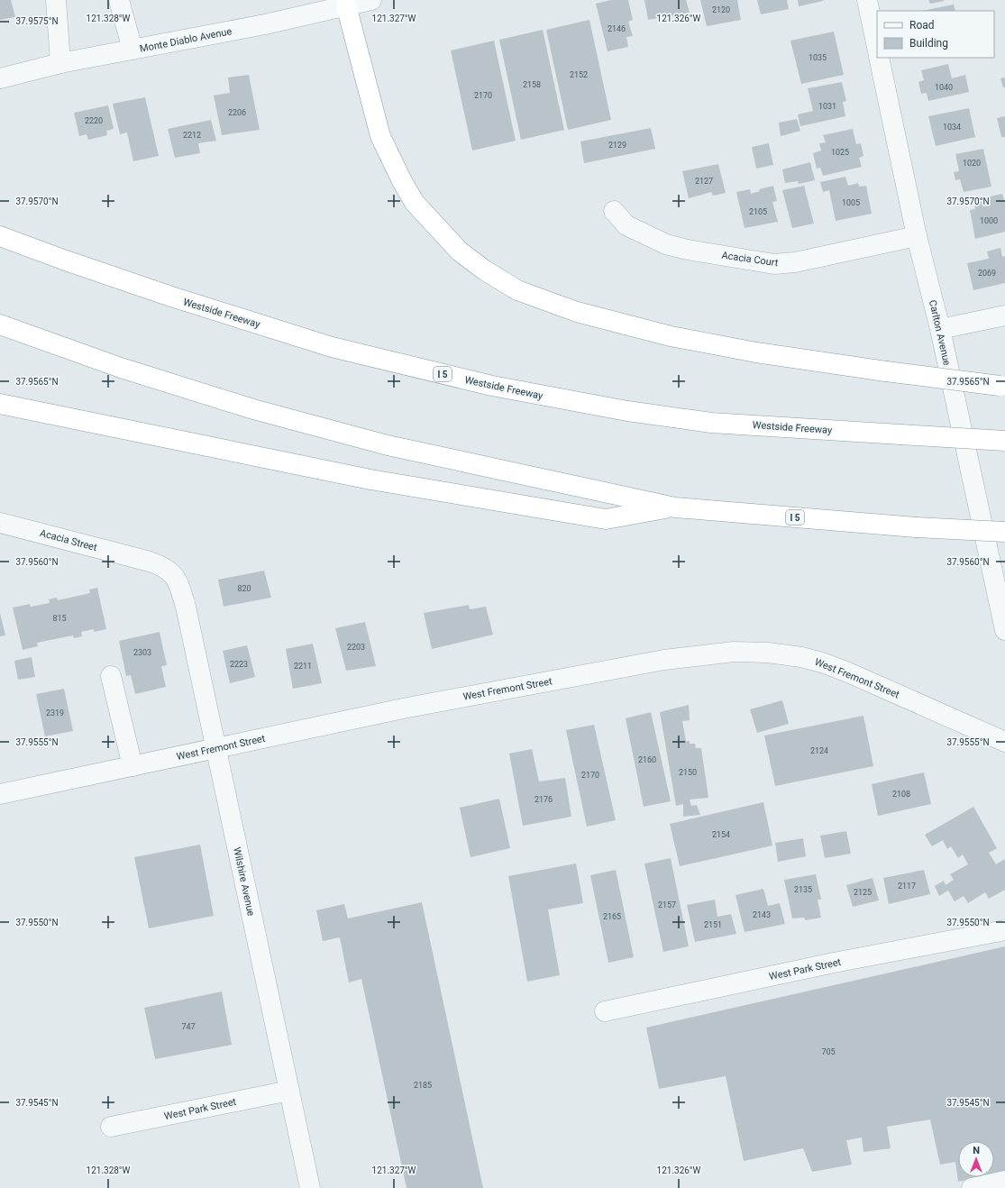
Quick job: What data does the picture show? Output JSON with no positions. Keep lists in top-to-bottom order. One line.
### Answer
{"streets":{"highway":["Westside Freeway","I 5"],"street":["Monte Diablo Avenue","Acacia Court","Carlton Avenue","Acacia Street","West Fremont Street","Wilshire Avenue","West Park Street"]},"crossings":[["Acacia Court","Carlton Avenue"],["Acacia Street","Wilshire Avenue"],["West Fremont Street","Wilshire Avenue"],["Wilshire Avenue","West Park Street"]],"house_numbers":["2120","2146","1035","2152","2158","1040","2170","1031","2206","2220","1034","2212","2129","1025","1020","2127","1005","2105","1000","2069","820","815","2203","2303","2223","2211","2319","2124","2160","2150","2170","2108","2176","2154","2117","2135","2125","2157","2143","2165","2151","747","705","2185"],"legend":["Road","Building"],"north":"top","coordinates":["121.328°W","121.327°W","121.326°W","37.9575°N","37.9570°N","37.9565°N","37.9560°N","37.9555°N","37.9550°N","37.9545°N"]}
